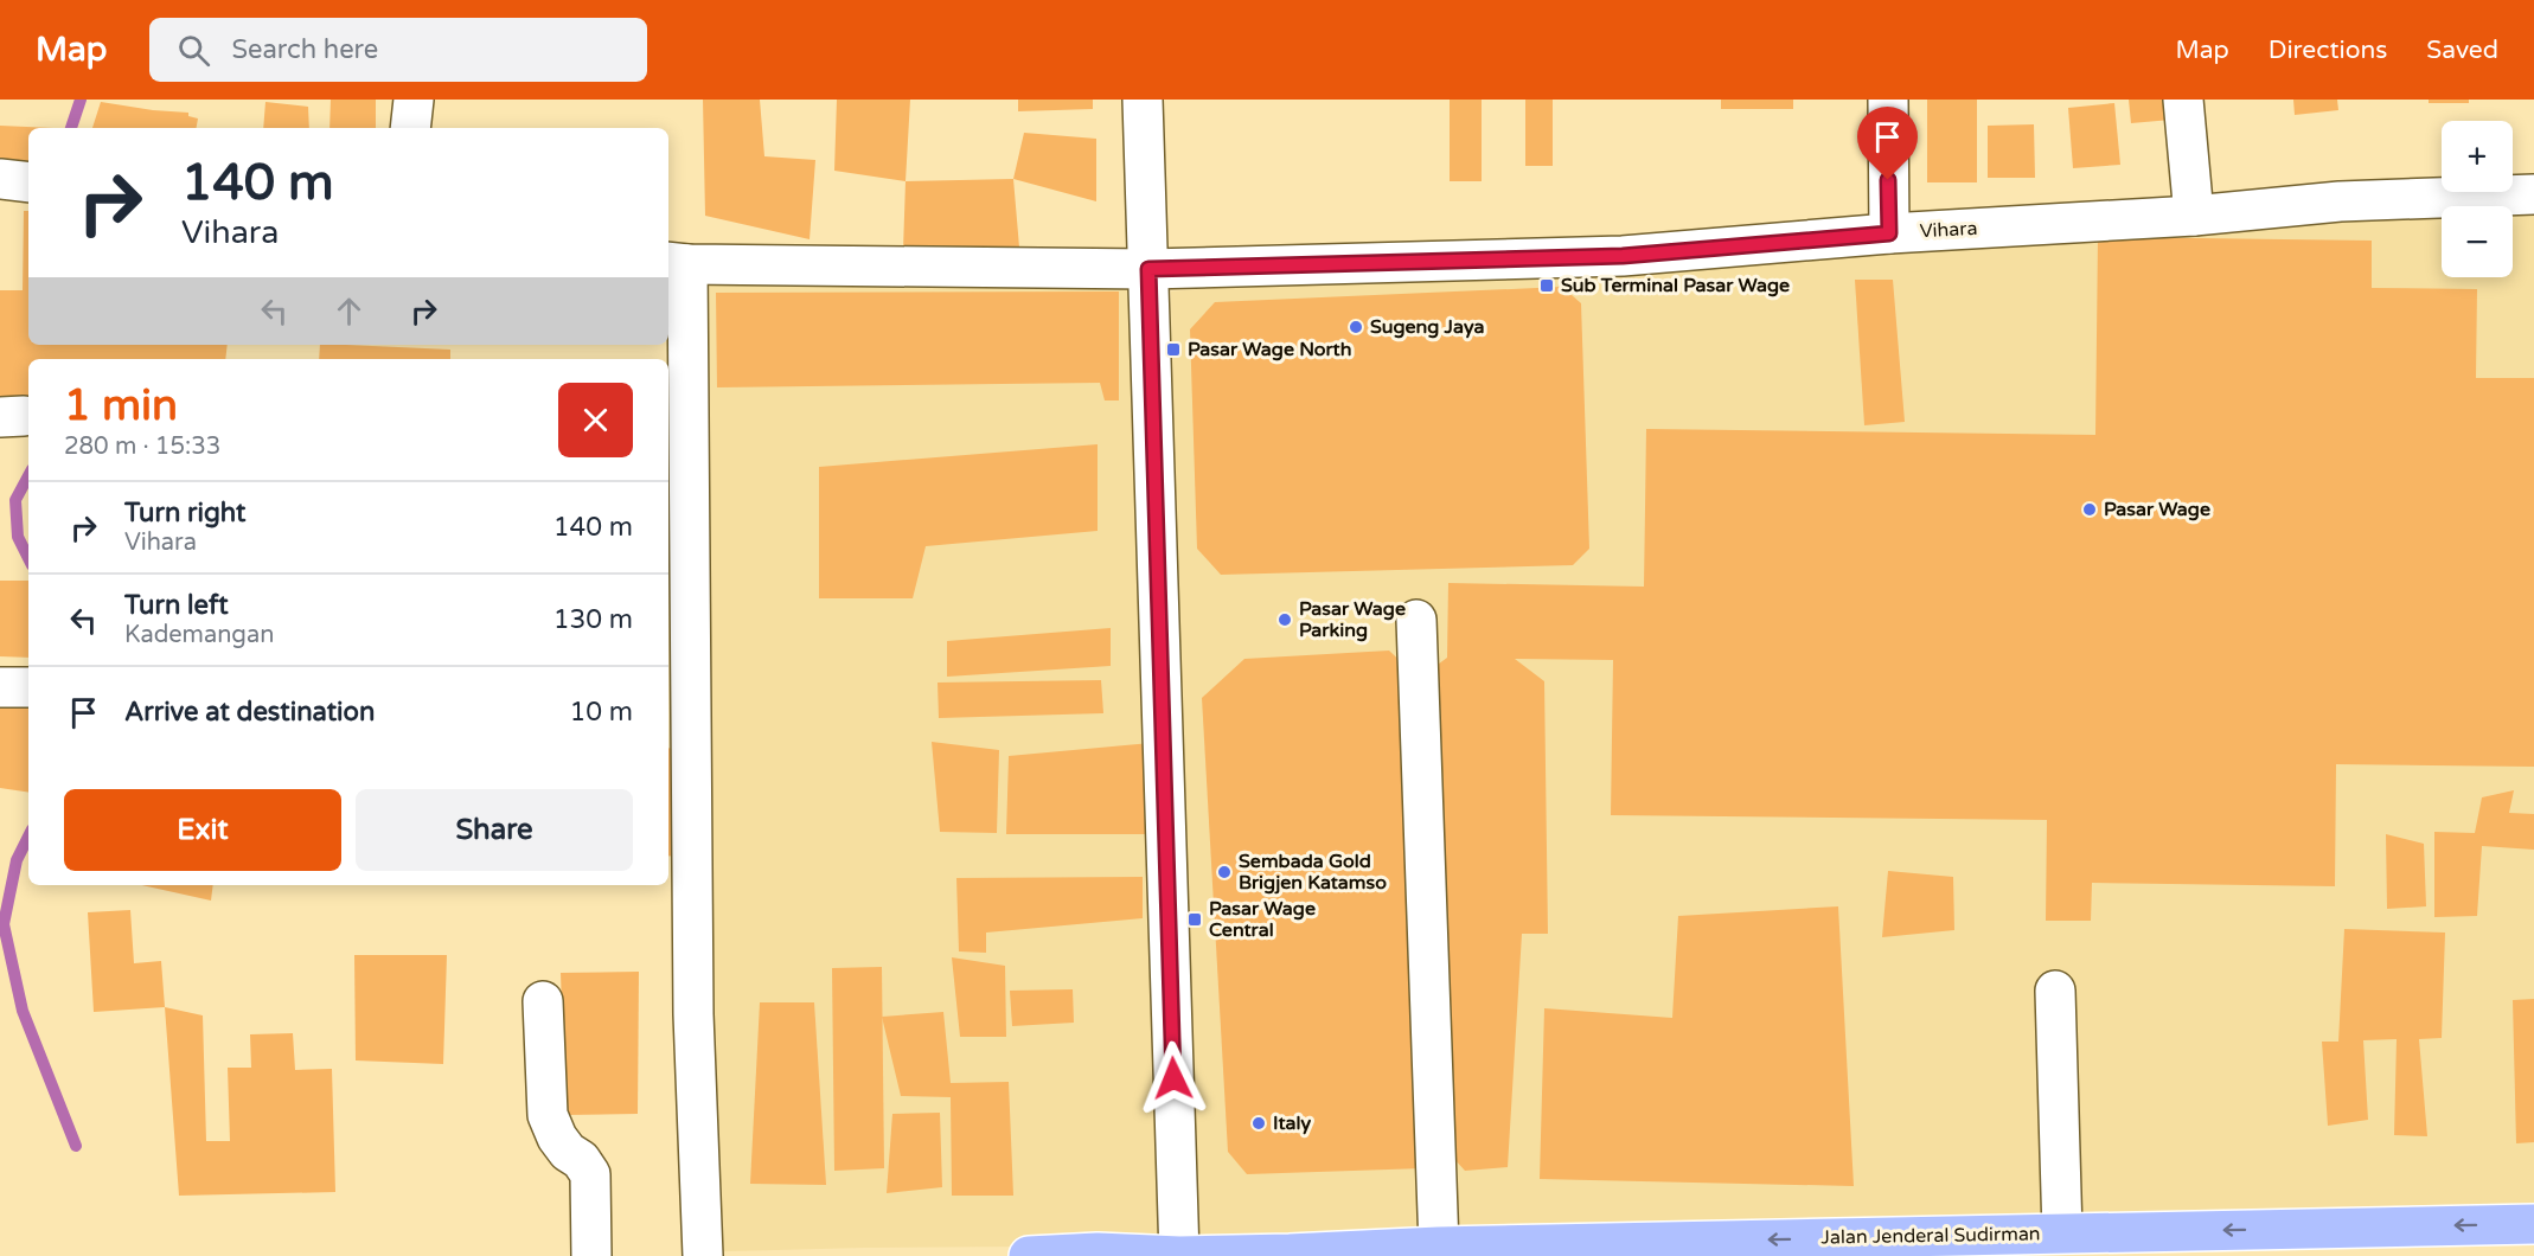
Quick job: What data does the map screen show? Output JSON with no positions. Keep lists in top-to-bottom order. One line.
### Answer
{"streets":{"main road":["Jalan Jenderal Sudirman"],"street":["Vihara"]},"one_way":["Jalan Jenderal Sudirman"],"places":{"transit":["Sub Terminal Pasar Wage","Pasar Wage North","Pasar Wage Central"],"other":["Sugeng Jaya","Pasar Wage","Pasar Wage Parking","Sembada Gold Brigjen Katamso","Italy"]},"page":{"header":"Map","search":"Search here","nav":["Map","Directions","Saved"],"map_buttons":["+","−"],"turn":["140 m","Vihara"],"heading":["1 min","280 m · 15:33"],"list":[{"name":"Turn right","note":"Vihara","value":"140 m"},{"name":"Turn left","note":"Kademangan","value":"130 m"},{"name":"Arrive at destination","value":"10 m"}],"buttons":["Exit","Share"]}}
